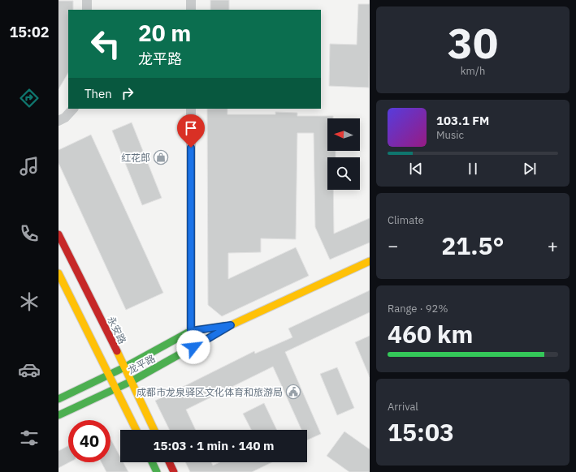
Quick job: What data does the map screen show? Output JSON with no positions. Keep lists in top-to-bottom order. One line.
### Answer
{"streets":{"street":["永安路","龙平路"]},"crossings":[["永安路","龙平路"]],"places":{"shop":["红花郎"],"public building":["成都市龙泉驿区文化体育和旅游局"]},"north":"left","page":{"tabs":"15:02","tile":[["30","km/h"],"Climate",["Range · 92%","460 km"],["Arrival","15:03"]],"turn":["20 m","龙平路"],"then":"Then","song":["103.1 FM","Music"],"heat":["−","21.5°","+"],"limit":"40","trip":"15:03 · 1 min · 140 m"}}
